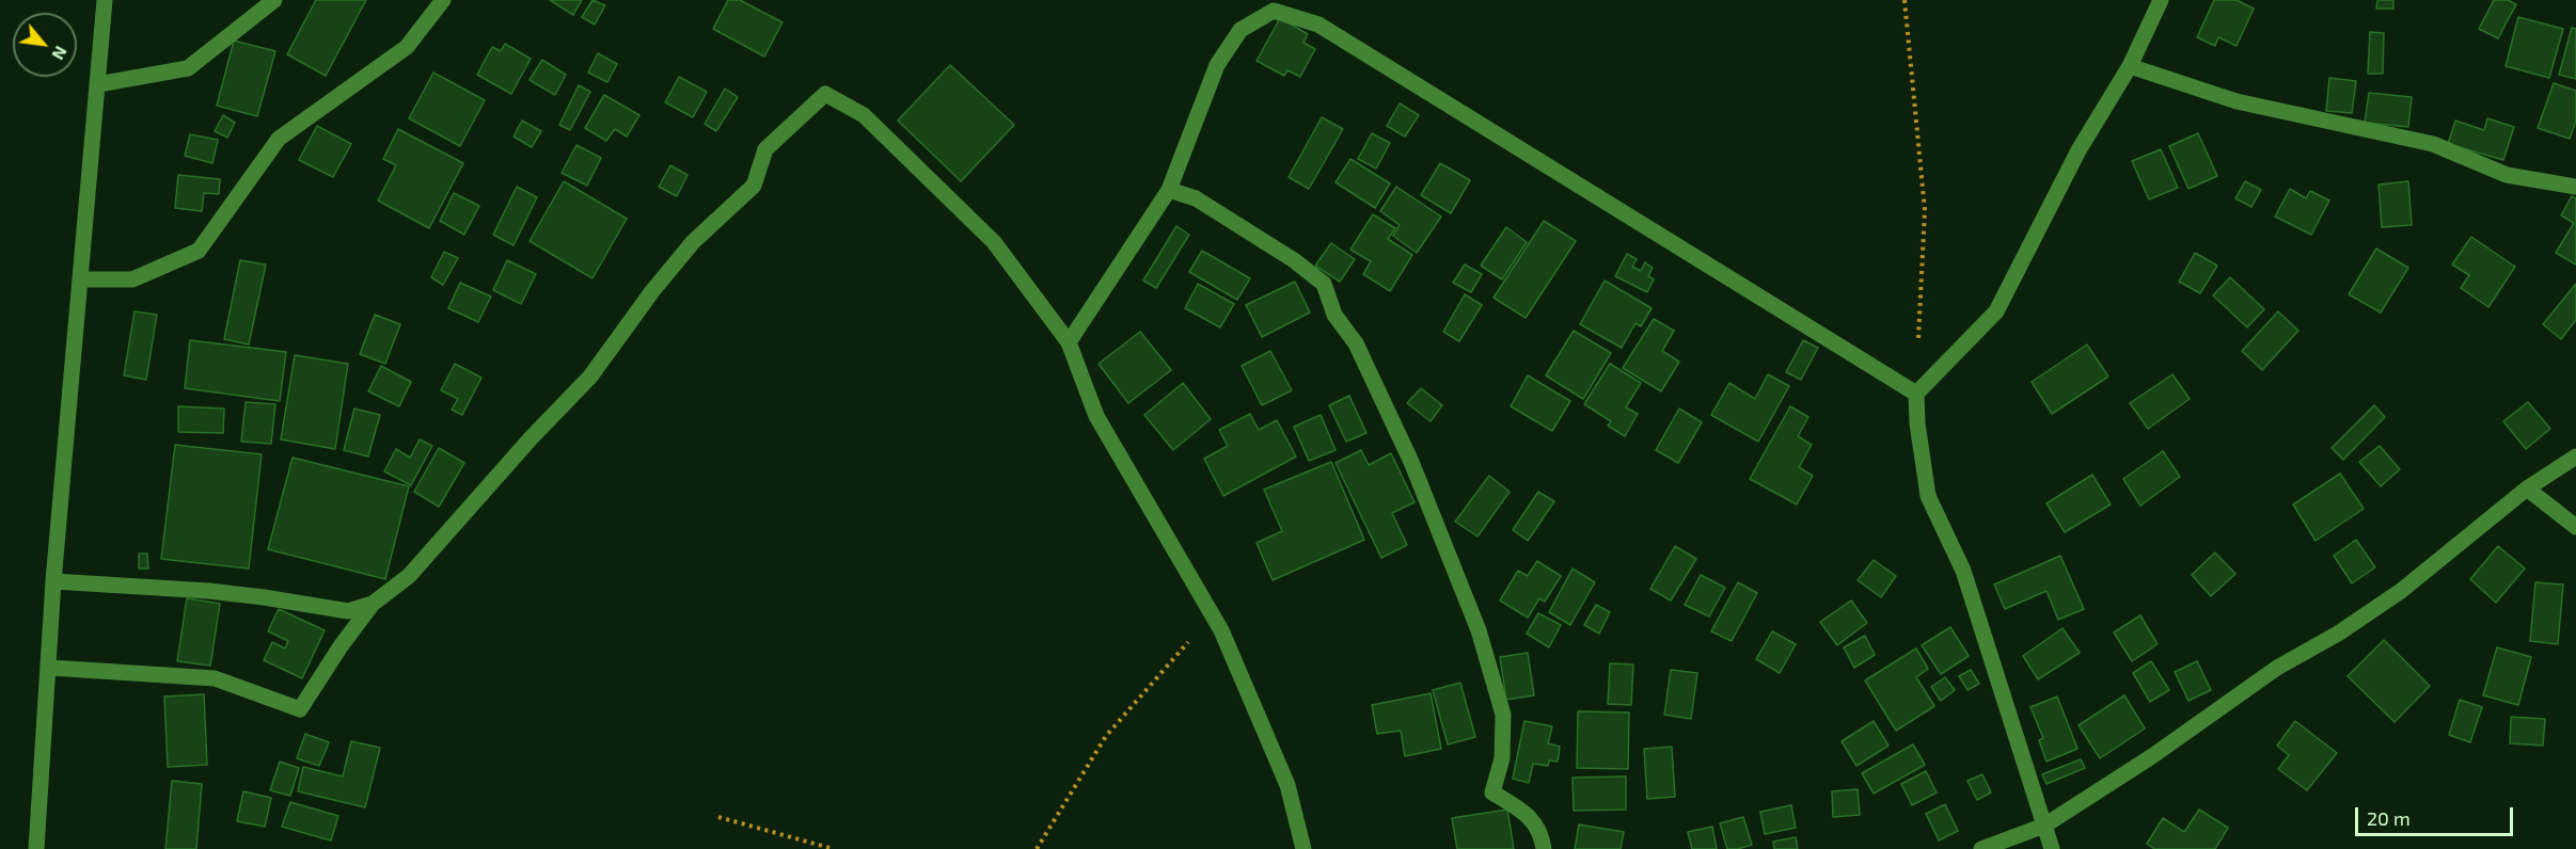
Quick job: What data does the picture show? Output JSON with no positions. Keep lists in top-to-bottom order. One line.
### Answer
{"scale_bar":"20 m","north":"bottom right"}
